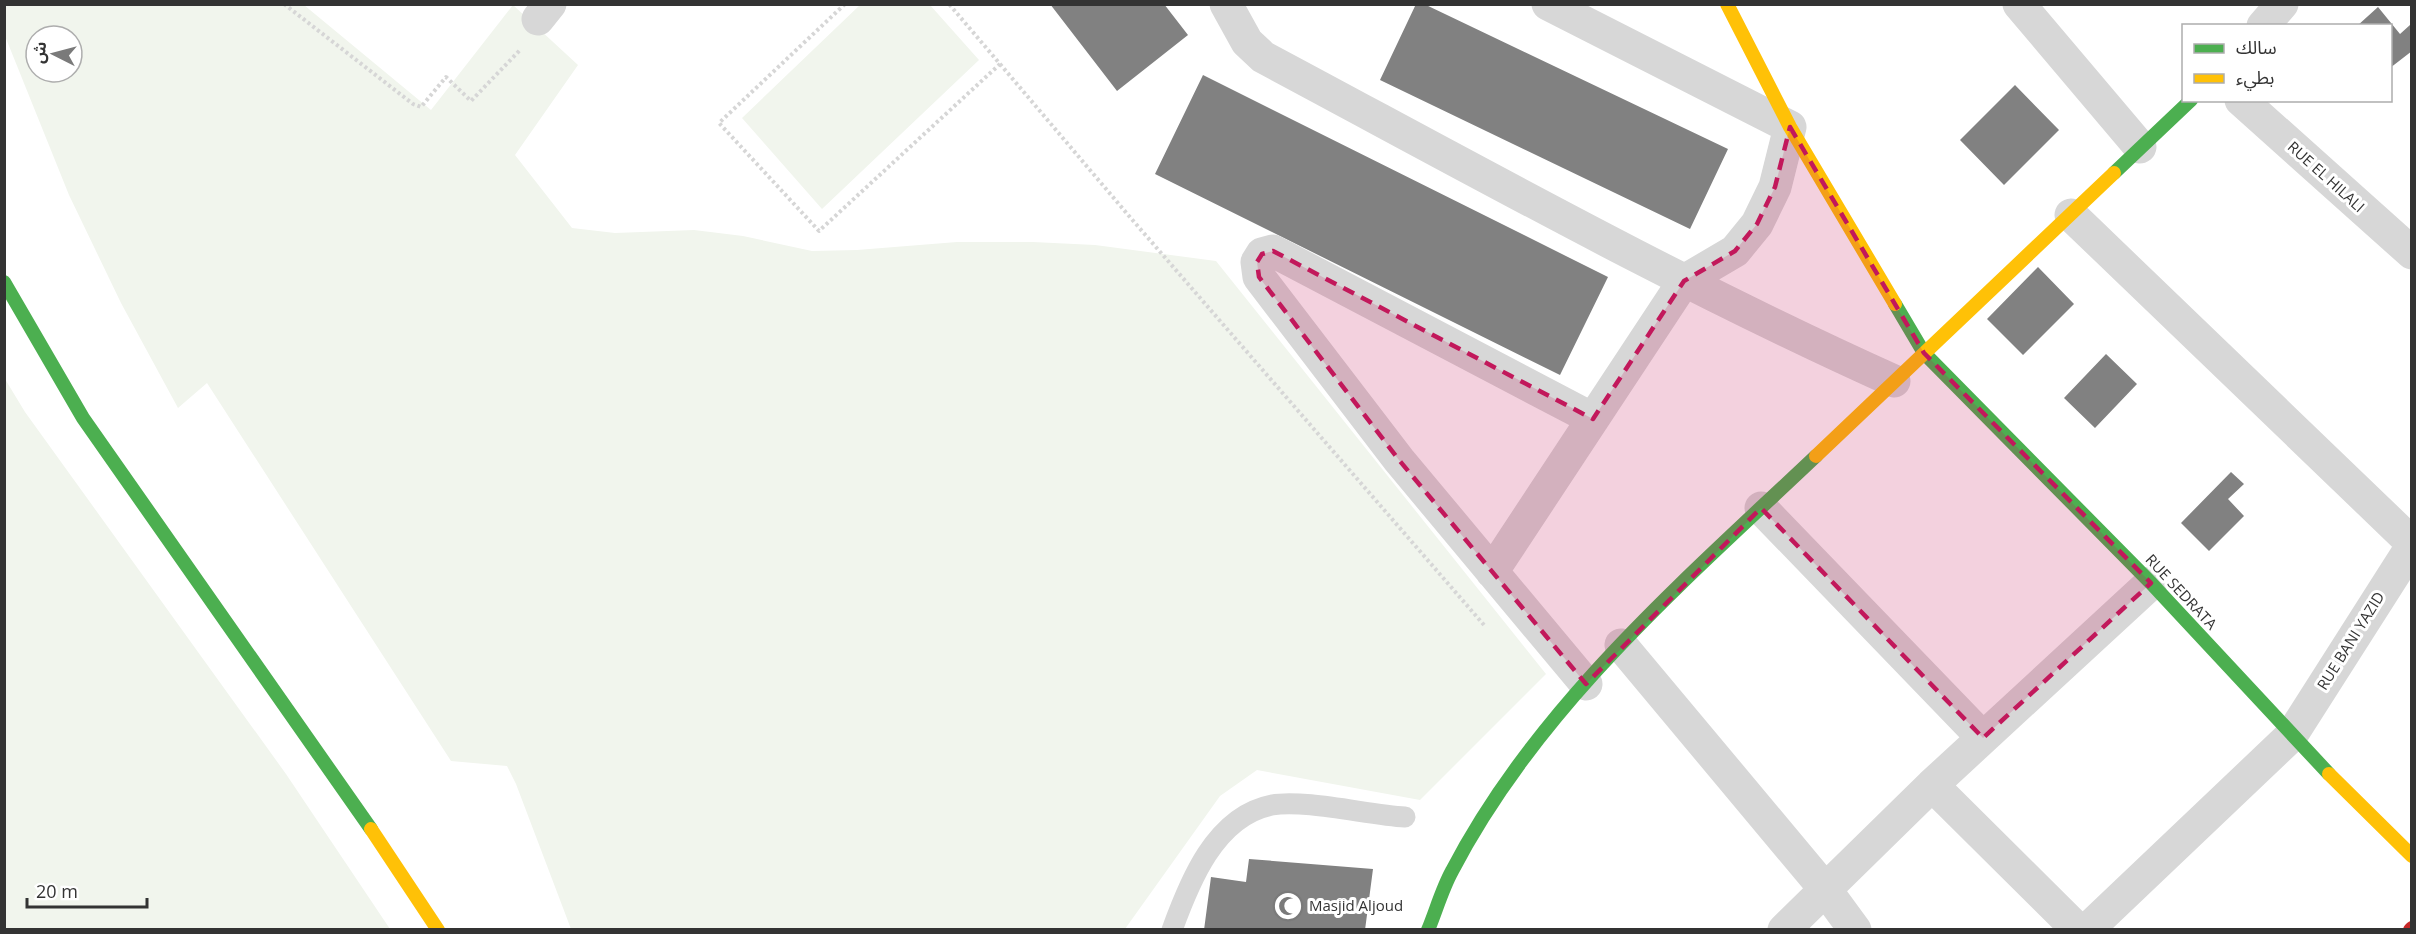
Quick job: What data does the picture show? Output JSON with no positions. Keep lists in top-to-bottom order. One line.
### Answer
{"streets":{"street":["RUE EL HILALI","RUE SEDRATA","RUE BANI YAZID"]},"crossings":[["RUE SEDRATA","RUE BANI YAZID"]],"places":{"mosque":["Masjid Aljoud"]},"legend":["سالك","بطيء"],"scale_bar":"20 m","north":"left"}
